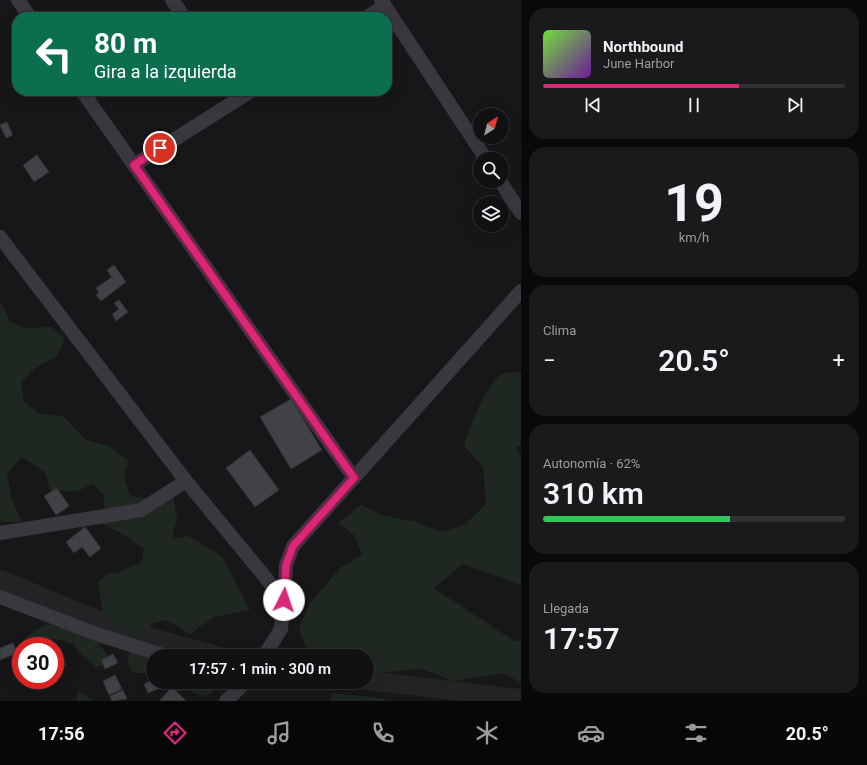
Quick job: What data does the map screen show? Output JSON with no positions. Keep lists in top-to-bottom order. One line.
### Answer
{"north":"top right","page":{"turn":["80 m","Gira a la izquierda"],"song":["Northbound","June Harbor"],"tile":[["19","km/h"],"Clima",["Autonomía · 62%","310 km"],["Llegada","17:57"]],"heat":["−","20.5°","+"],"limit":"30","trip":"17:57 · 1 min · 300 m","tabs":["17:56","20.5°"]}}
